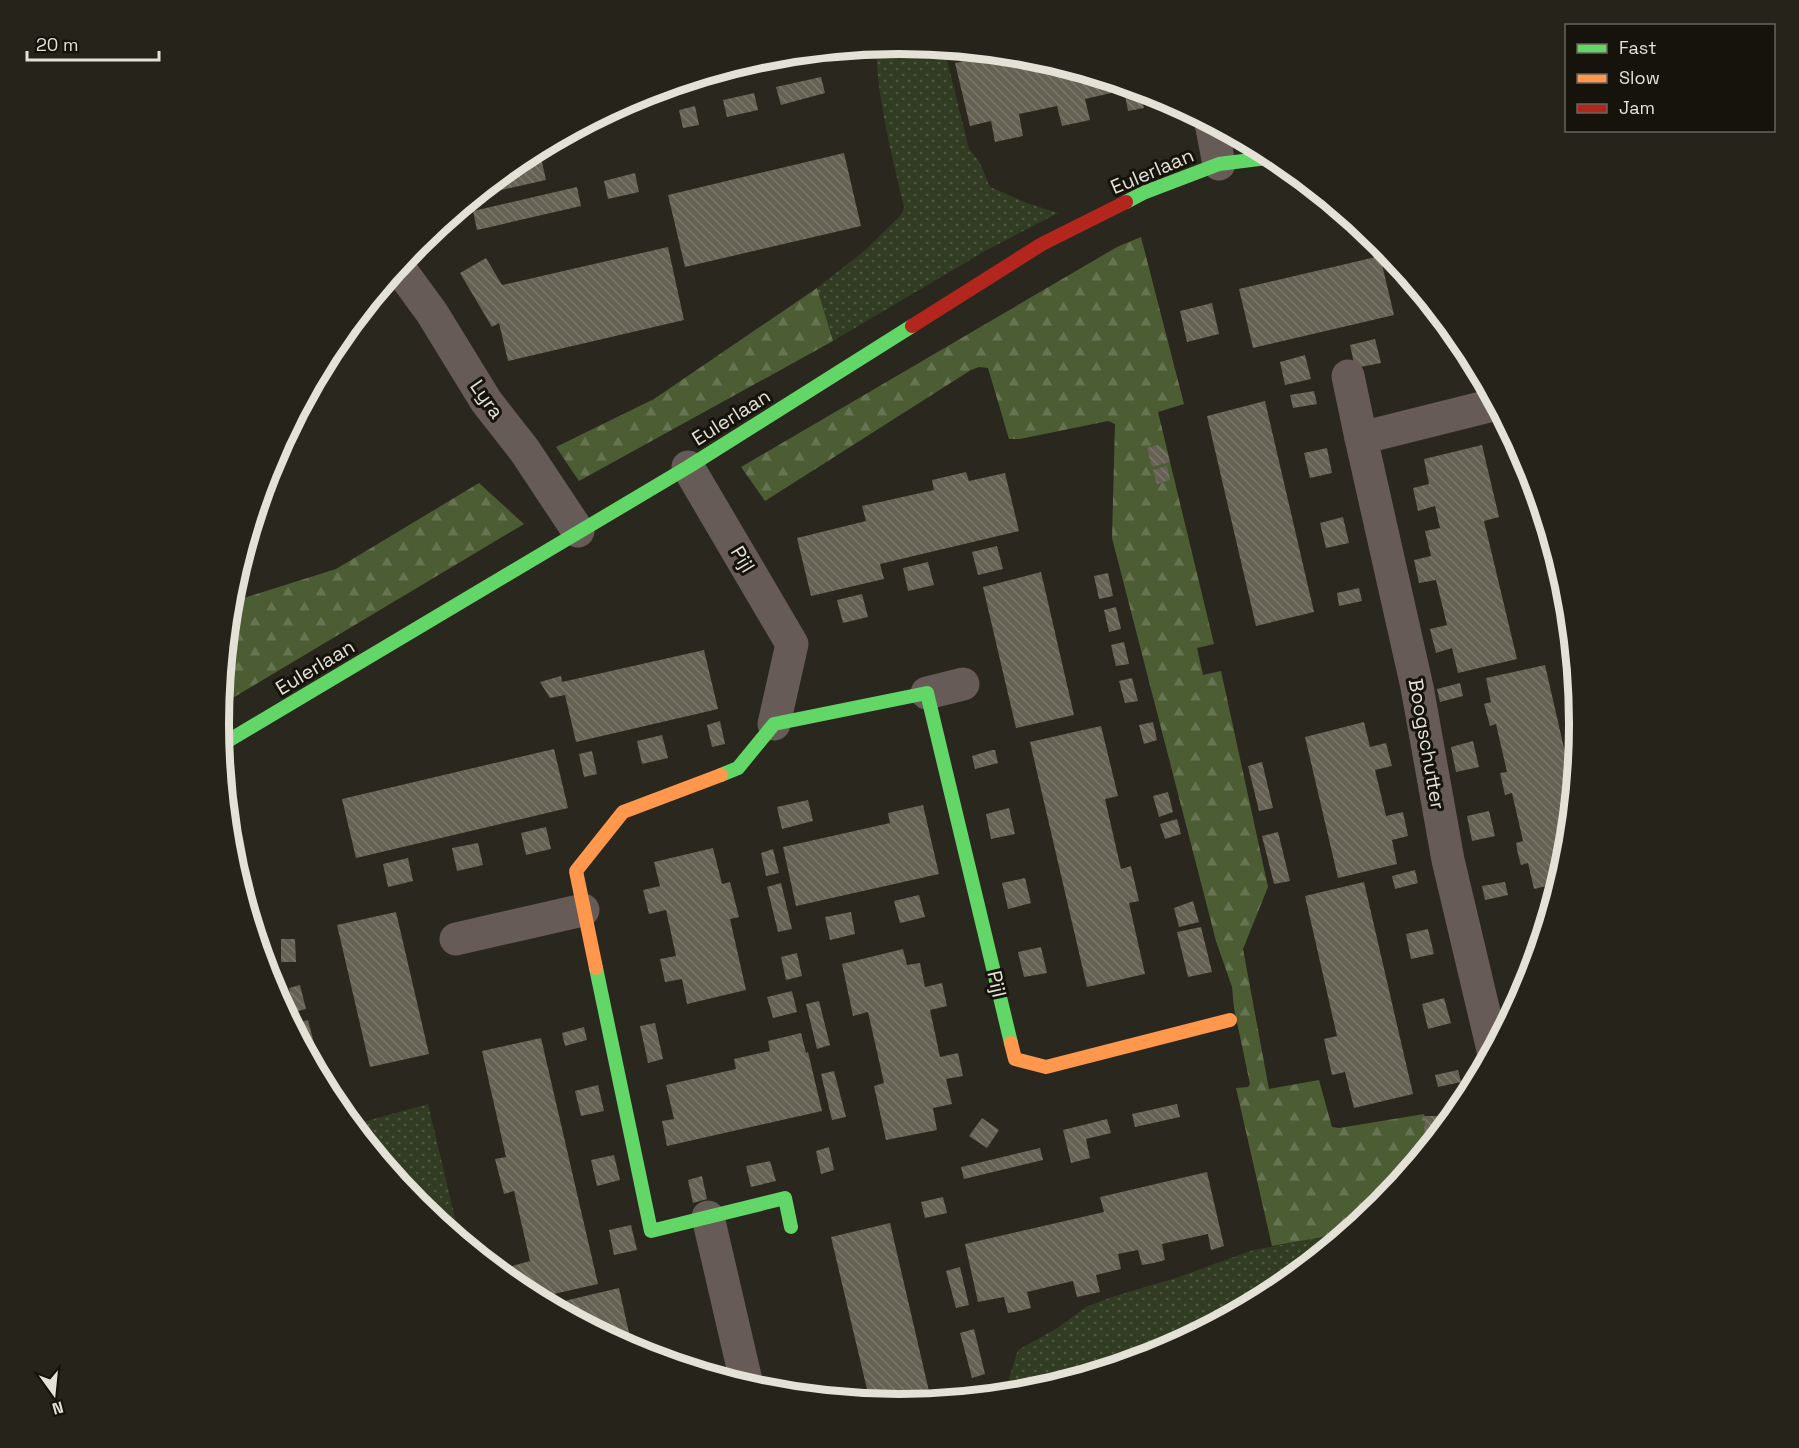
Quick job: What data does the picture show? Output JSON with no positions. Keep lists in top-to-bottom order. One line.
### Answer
{"streets":{"street":["Eulerlaan","Lyra","Pijl","Boogschutter"]},"crossings":[["Eulerlaan","Lyra"],["Eulerlaan","Pijl"]],"legend":["Fast","Slow","Jam"],"scale_bar":"20 m","north":"bottom"}
